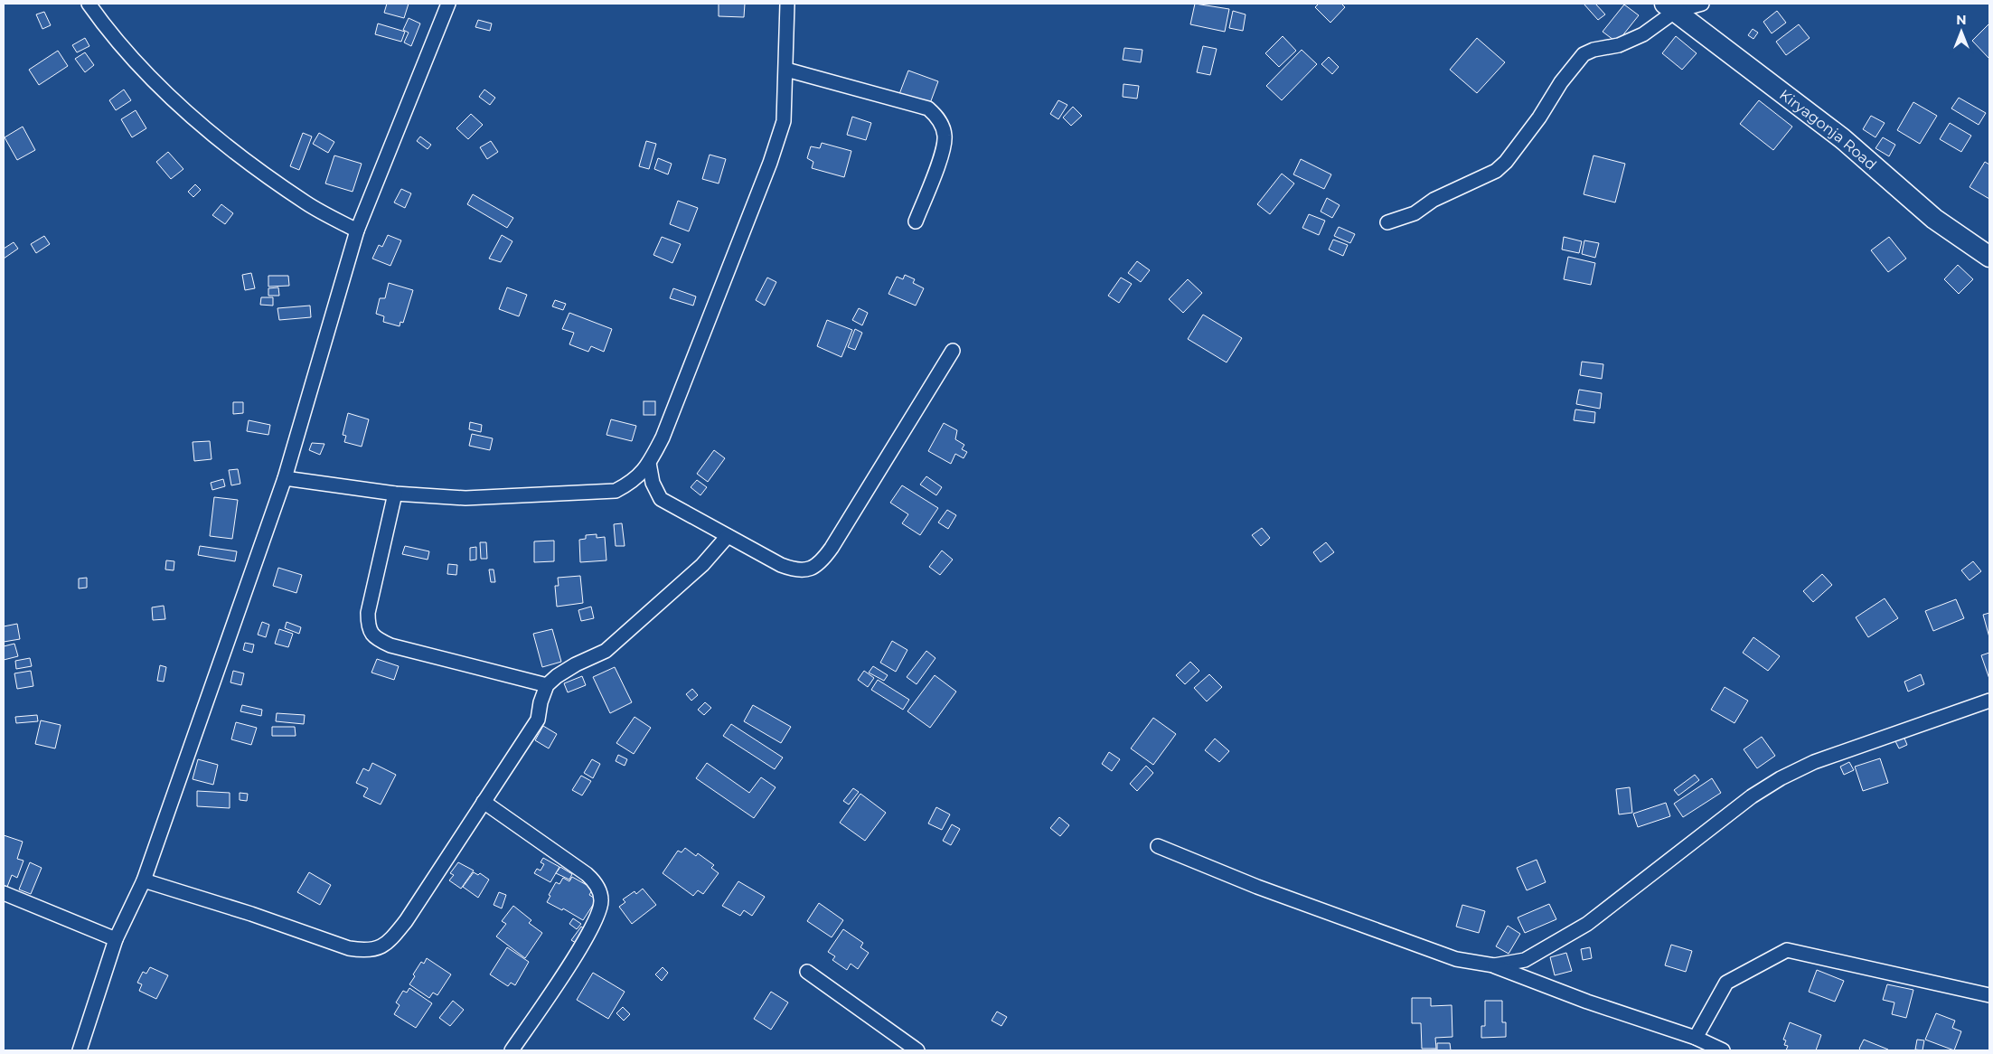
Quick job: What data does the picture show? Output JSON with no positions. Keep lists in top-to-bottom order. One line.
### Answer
{"streets":{"street":["Kiryagonja Road"]},"north":"top"}
